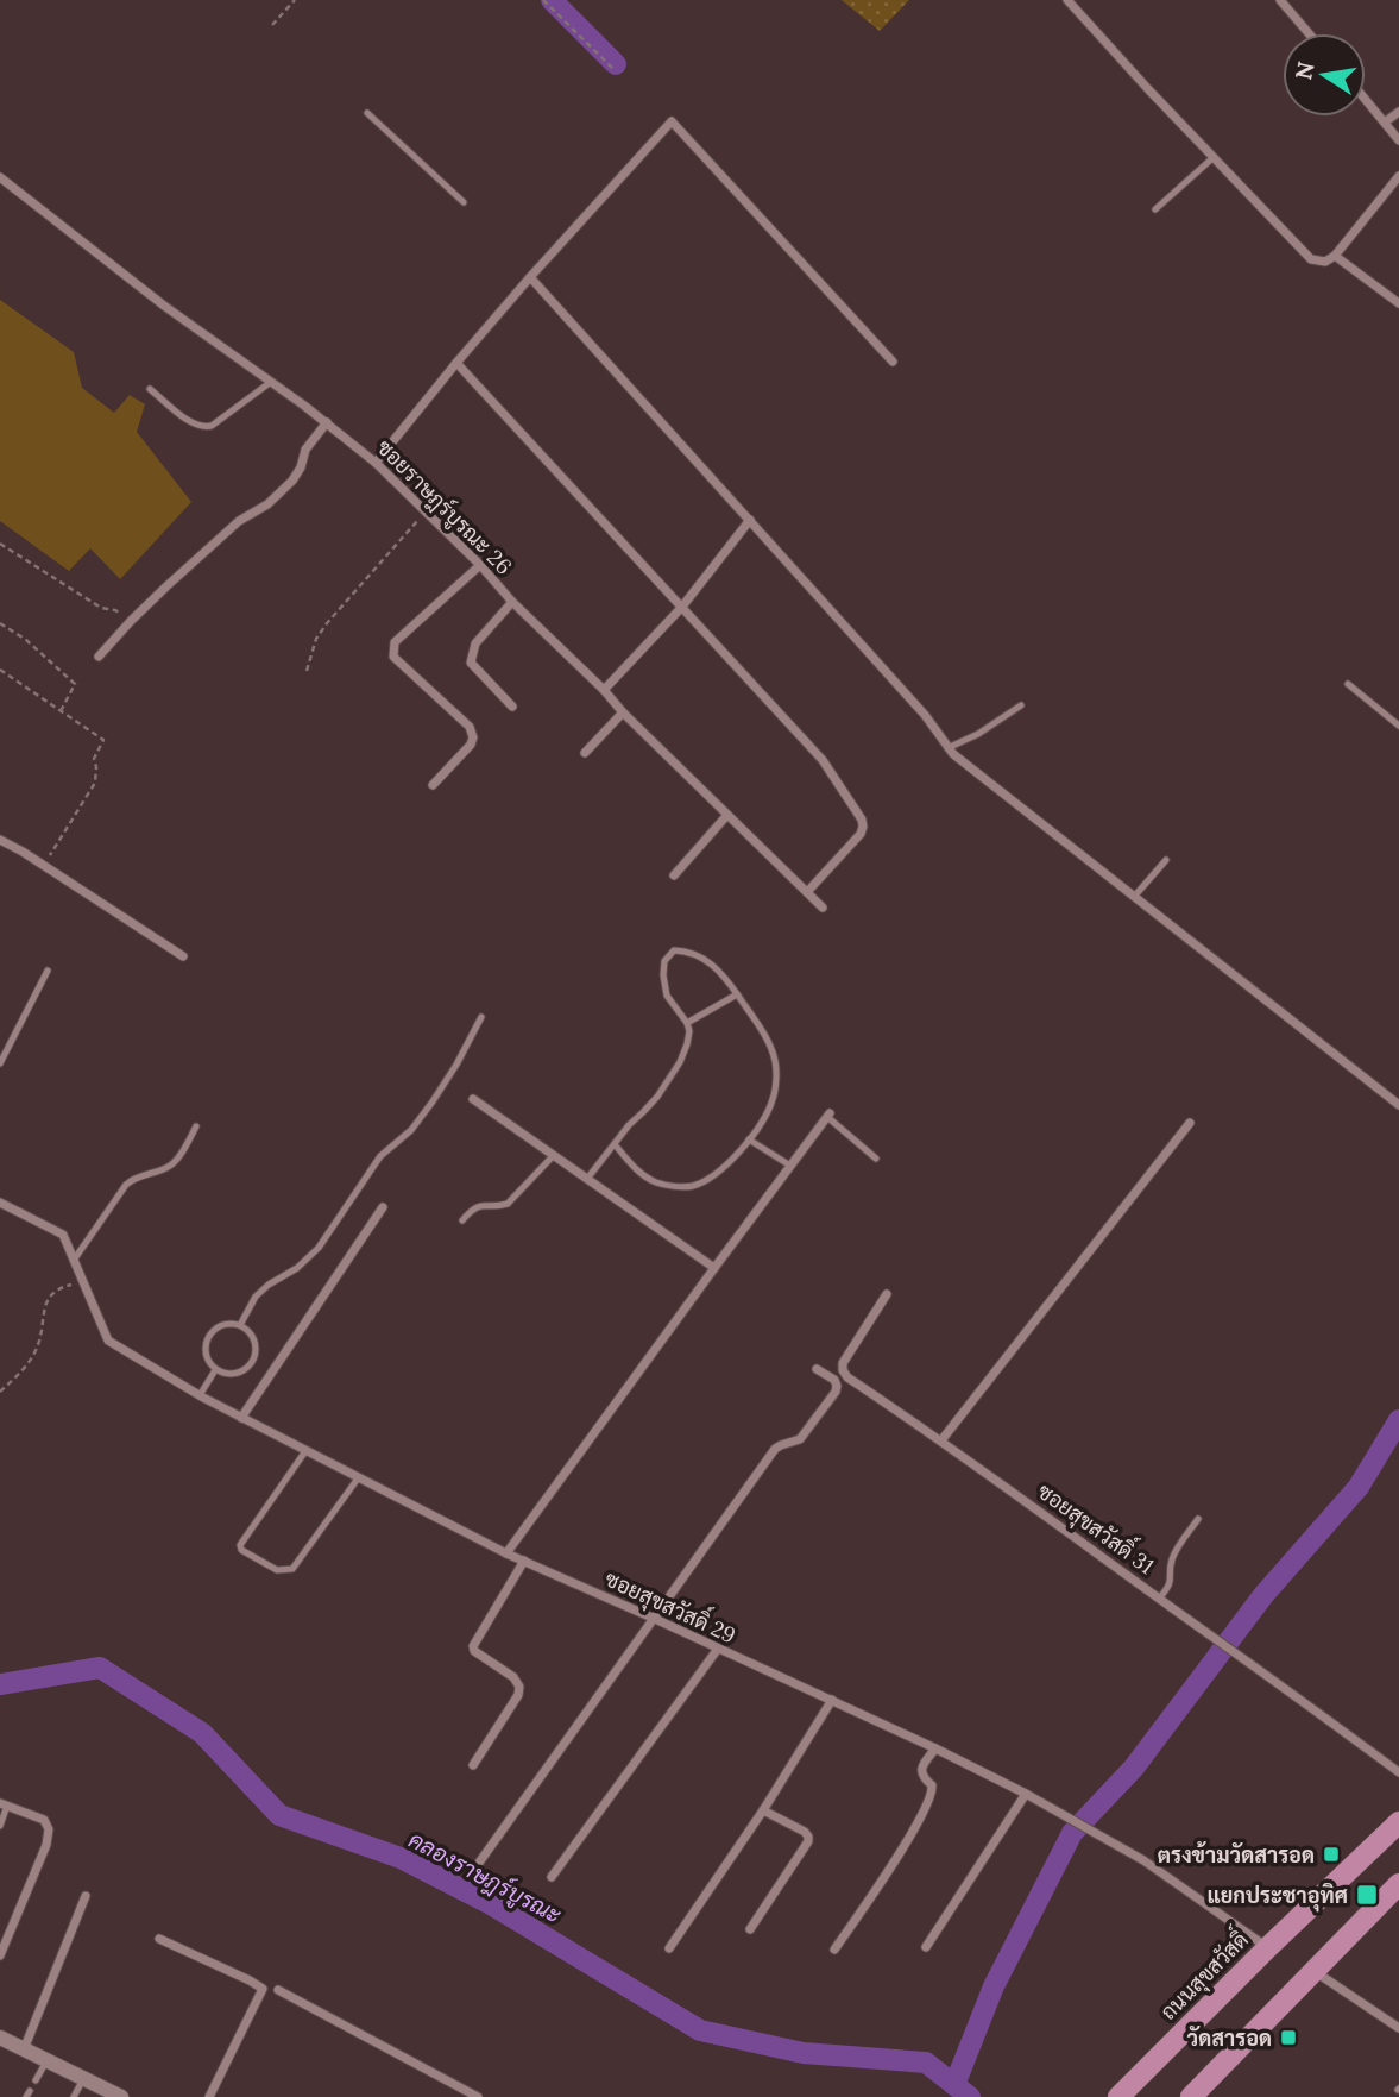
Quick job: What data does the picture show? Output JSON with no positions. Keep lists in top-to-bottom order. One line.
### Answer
{"streets":{"main road":["ถนนสุขสวัสดิ์"],"street":["ซอยราษฎร์บูรณะ 26","ซอยสุขสวัสดิ์ 31","ซอยสุขสวัสดิ์ 29"]},"crossings":[["ซอยสุขสวัสดิ์ 29","ถนนสุขสวัสดิ์"]],"water":["คลองราษฎร์บูรณะ"],"places":{"transit":["ตรงข้ามวัดสารอด","แยกประชาอุทิศ","วัดสารอด"]},"north":"left"}
